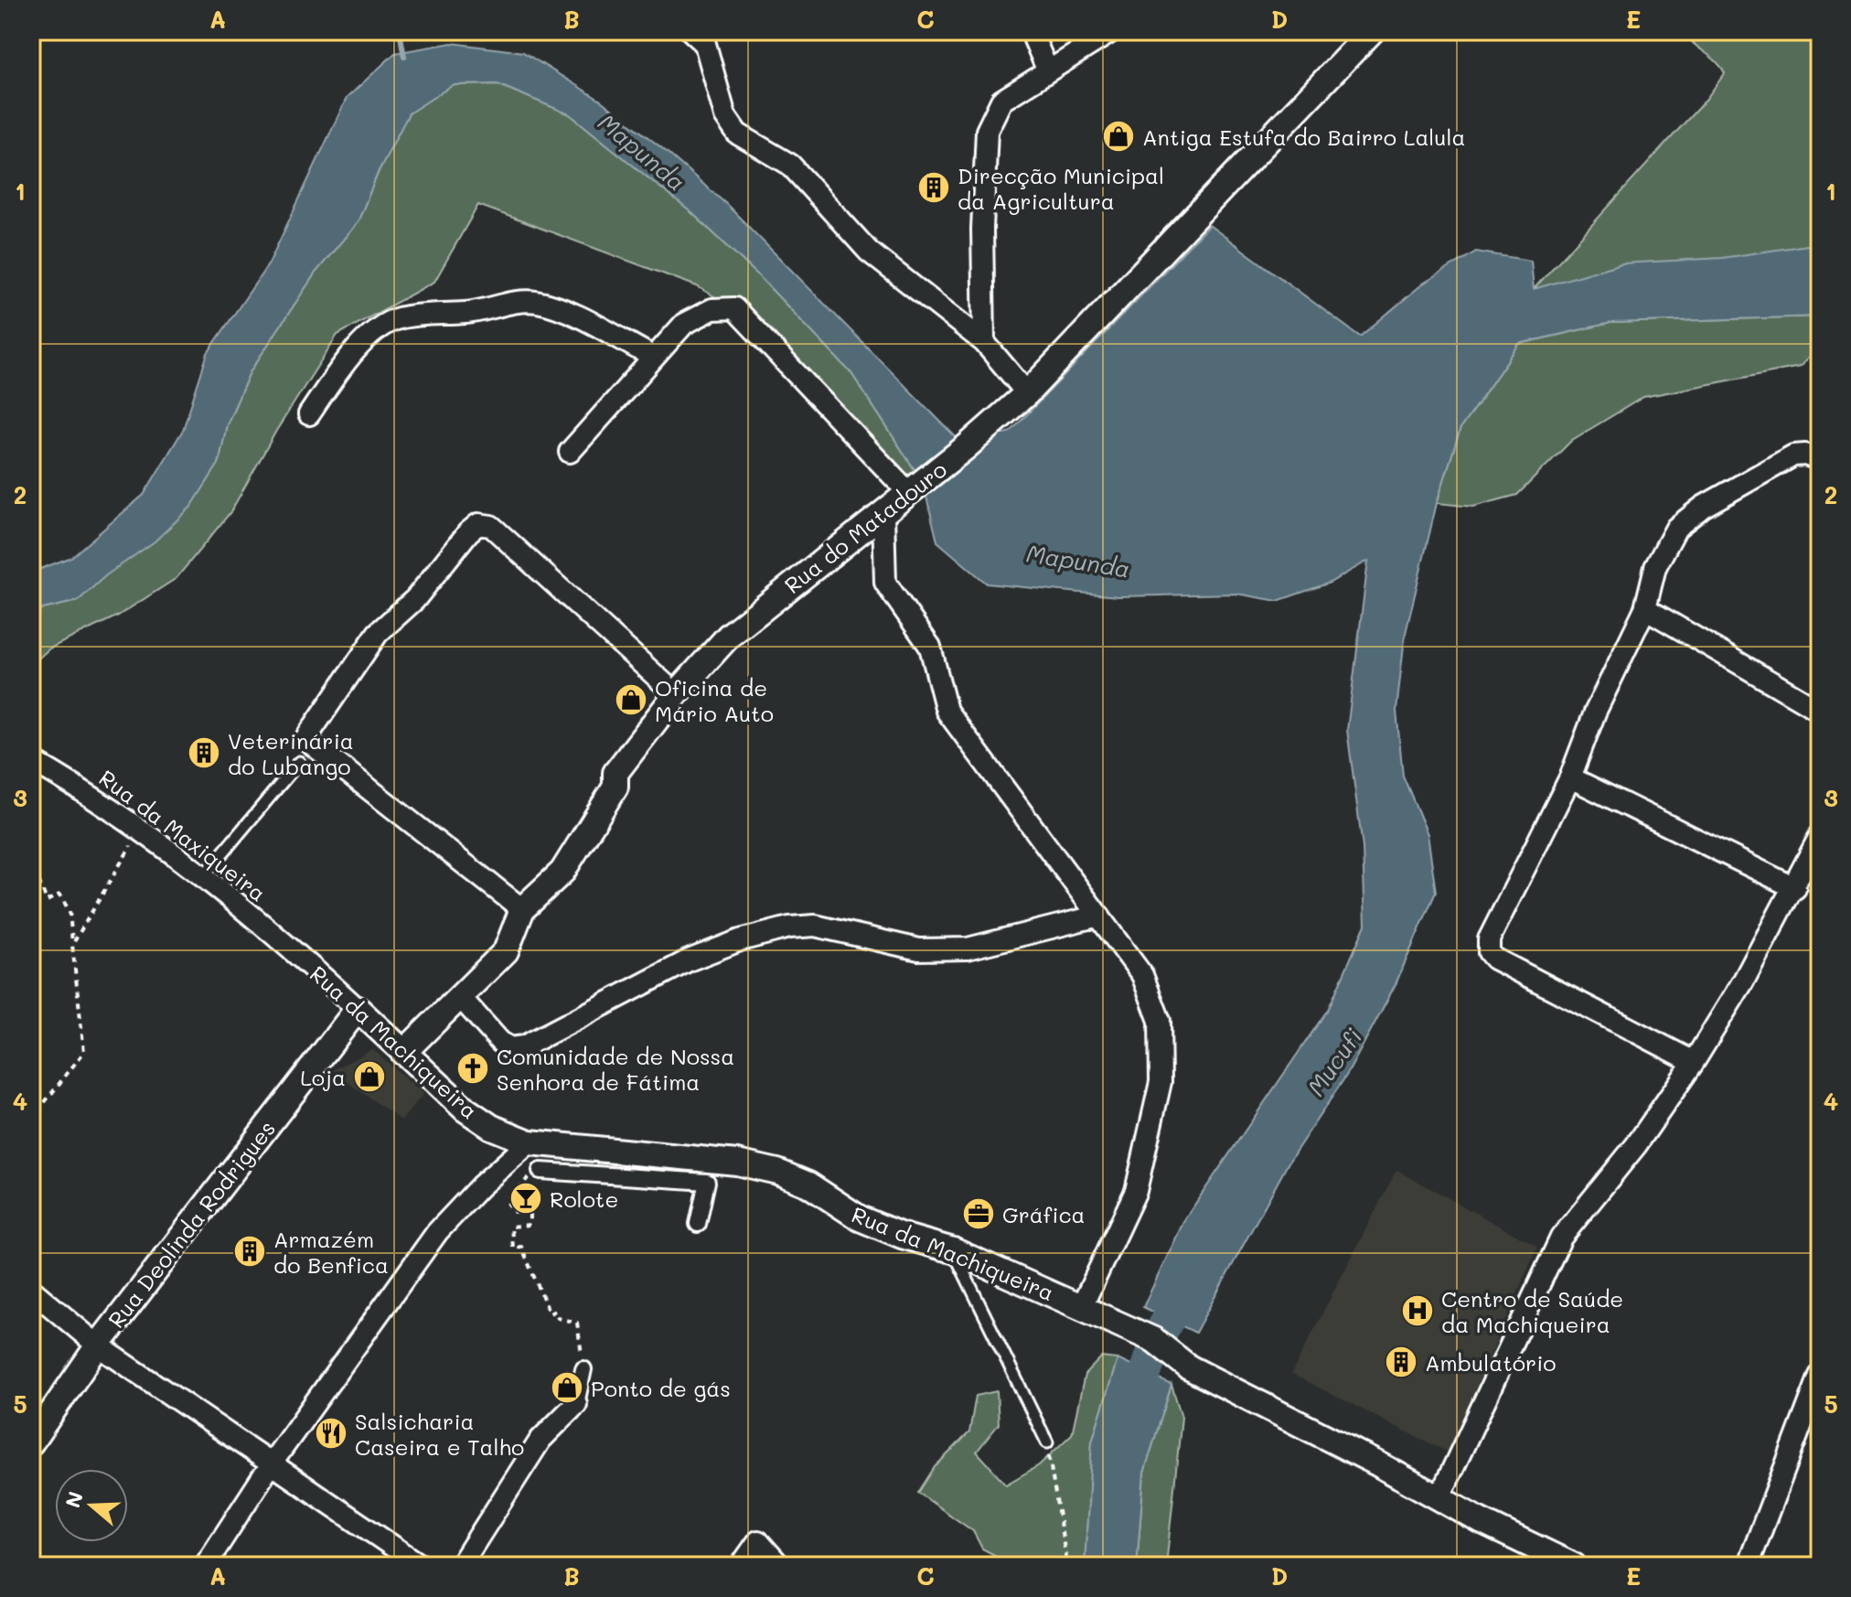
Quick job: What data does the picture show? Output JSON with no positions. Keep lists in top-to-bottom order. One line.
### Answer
{"streets":{"street":["Rua do Matadouro","Rua da Maxiqueira","Rua da Machiqueira","Rua Deolinda Rodrigues"]},"crossings":[["Rua do Matadouro","Rua da Machiqueira"],["Rua da Maxiqueira","Rua da Machiqueira"],["Rua da Machiqueira","Rua Deolinda Rodrigues"]],"water":["Mapunda","Mucufi"],"places":{"shop":["Antiga Estufa do Bairro Lalula","Oficina de Mário Auto","Loja","Ponto de gás"],"building":["Direcção Municipal da Agricultura","Veterinária do Lubango","Armazém do Benfica","Ambulatório"],"church":["Comunidade de Nossa Senhora de Fátima"],"bar":["Rolote"],"office":["Gráfica"],"hospital":["Centro de Saúde da Machiqueira"],"restaurant":["Salsicharia Caseira e Talho"]},"north":"left","grid":{"columns":["A","B","C","D","E"],"rows":["1","2","3","4","5"]}}
